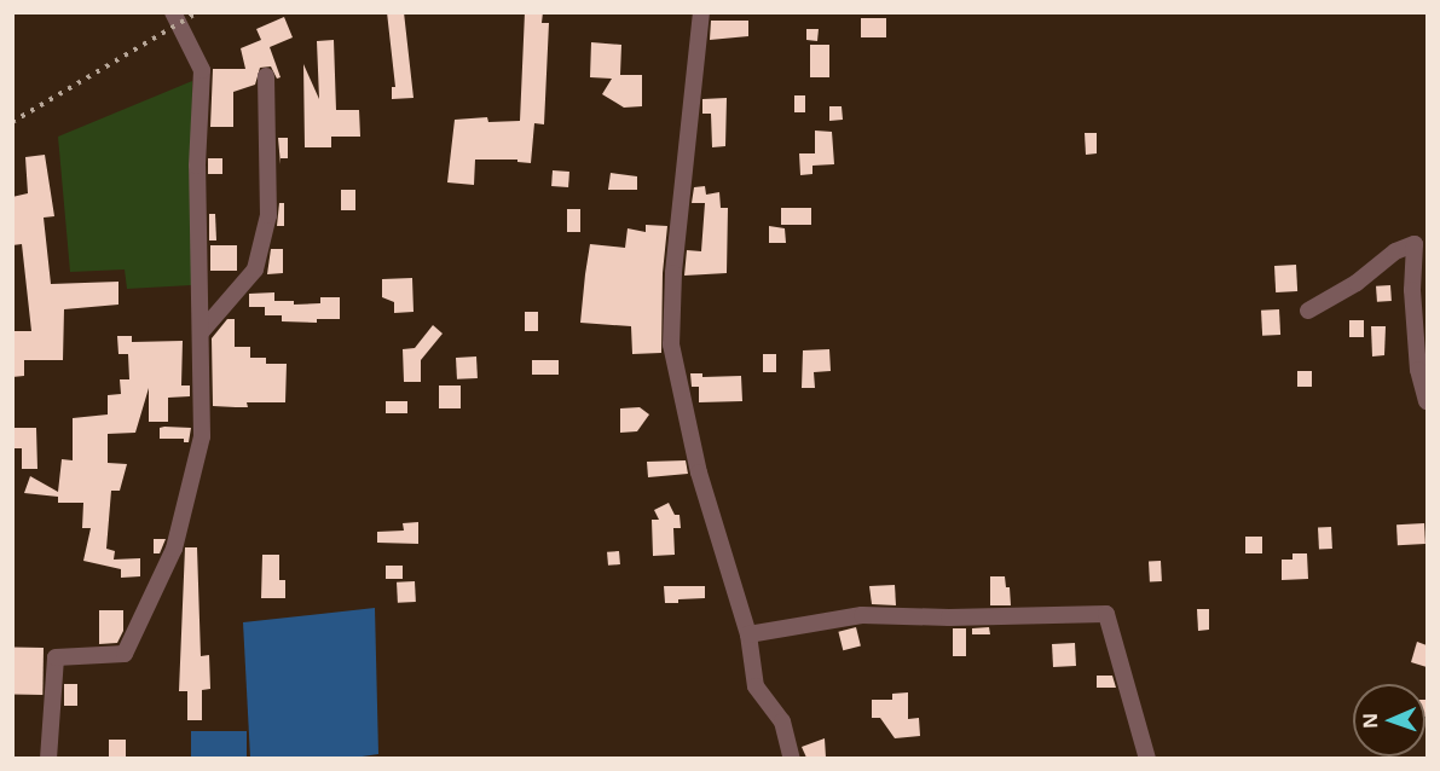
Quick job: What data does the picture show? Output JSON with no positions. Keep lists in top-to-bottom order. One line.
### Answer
{"north":"left"}
